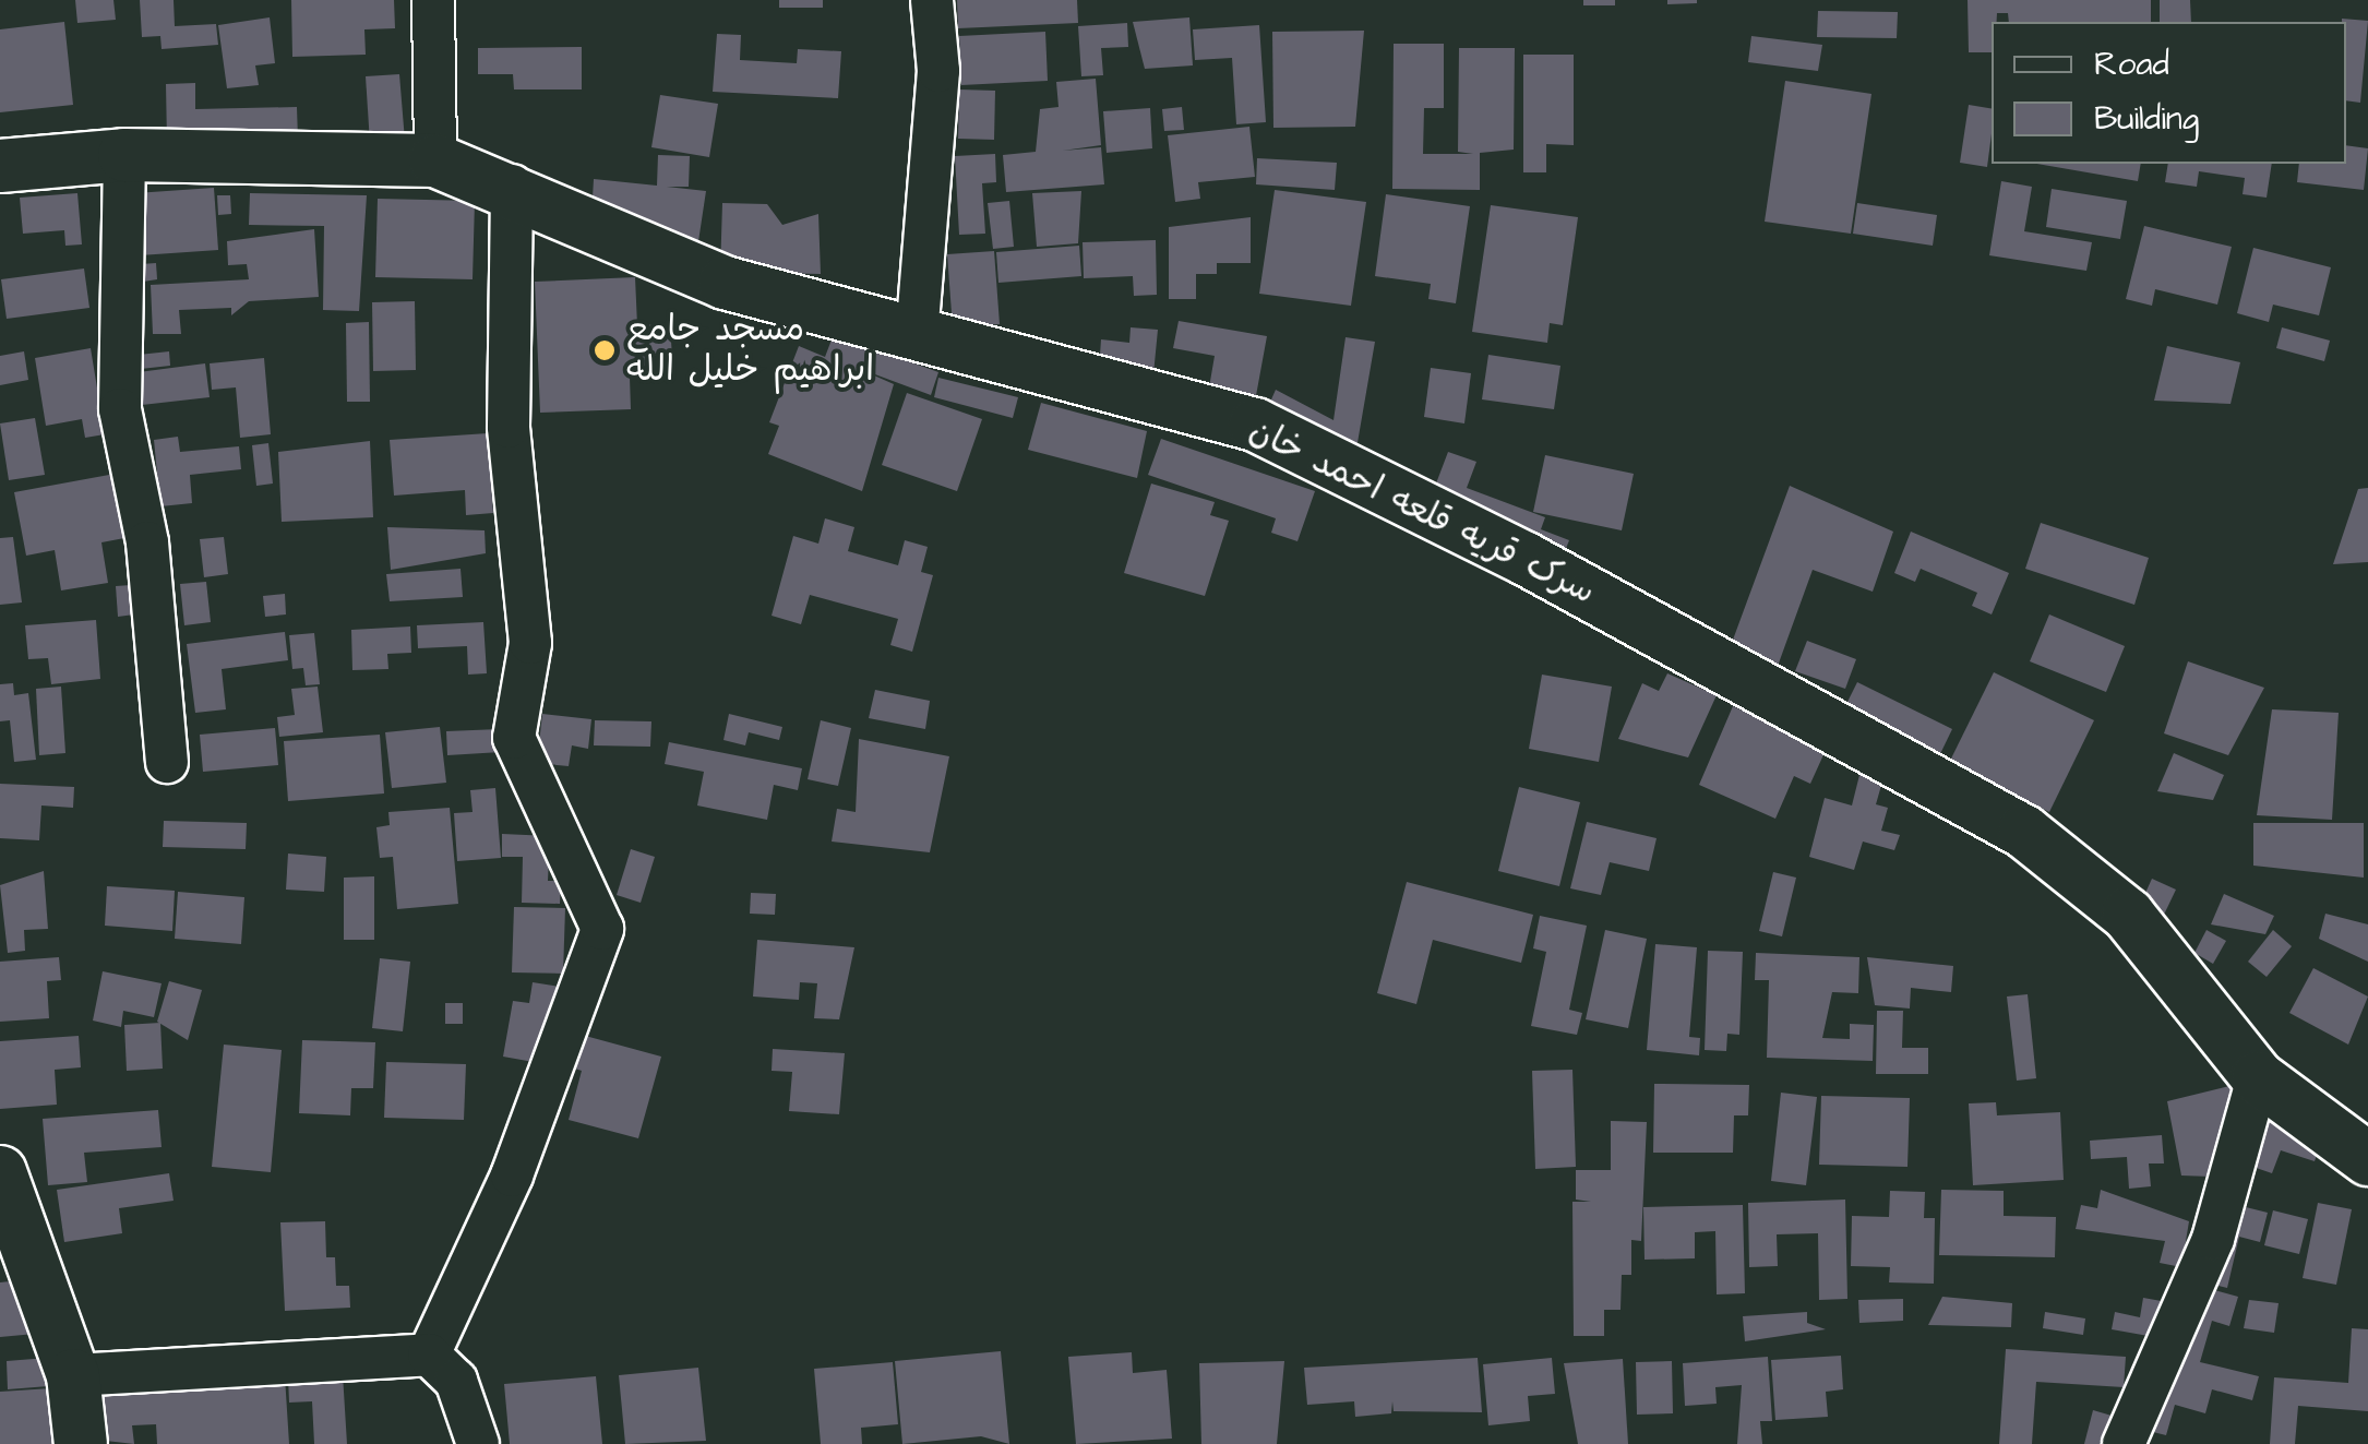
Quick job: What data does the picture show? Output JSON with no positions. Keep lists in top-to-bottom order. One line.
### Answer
{"streets":{"street":["سرک قریه قلعه احمد خان"]},"places":["مسجد جامع ابراهیم خلیل الله"],"legend":["Road","Building"]}
